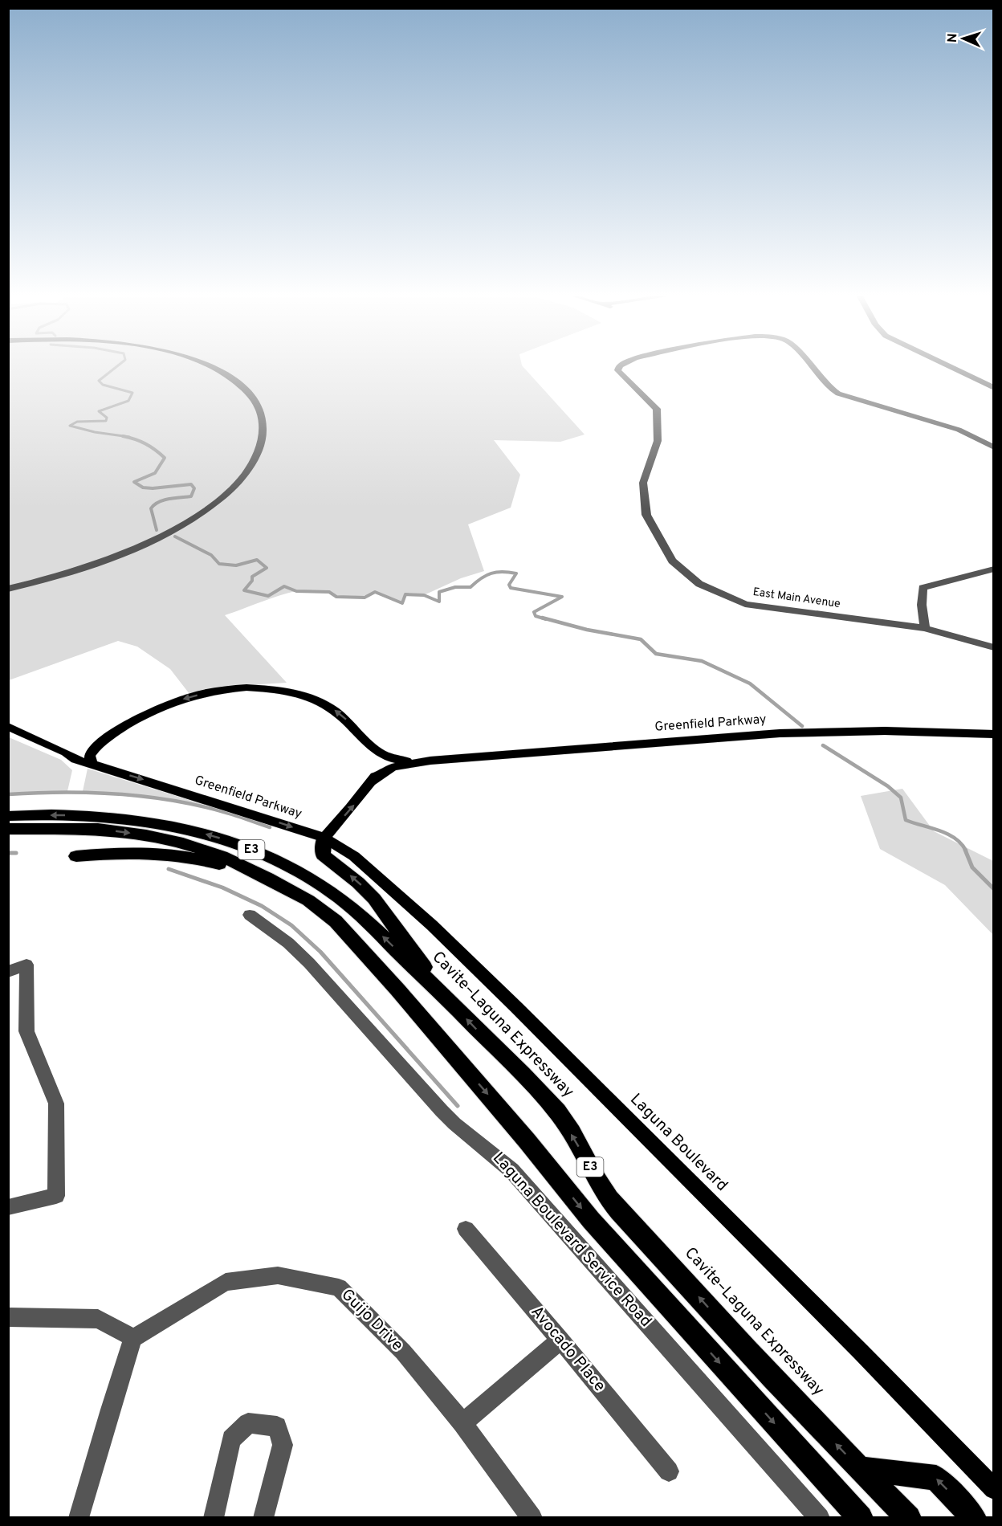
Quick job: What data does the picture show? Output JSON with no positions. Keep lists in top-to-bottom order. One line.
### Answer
{"streets":{"highway":["E3","Cavite–Laguna Expressway"],"main road":["Greenfield Parkway","Laguna Boulevard"],"street":["East Main Avenue","Laguna Boulevard Service Road","Guijo Drive","Avocado Place"]},"crossings":[["Greenfield Parkway","Laguna Boulevard"]],"north":"left"}
